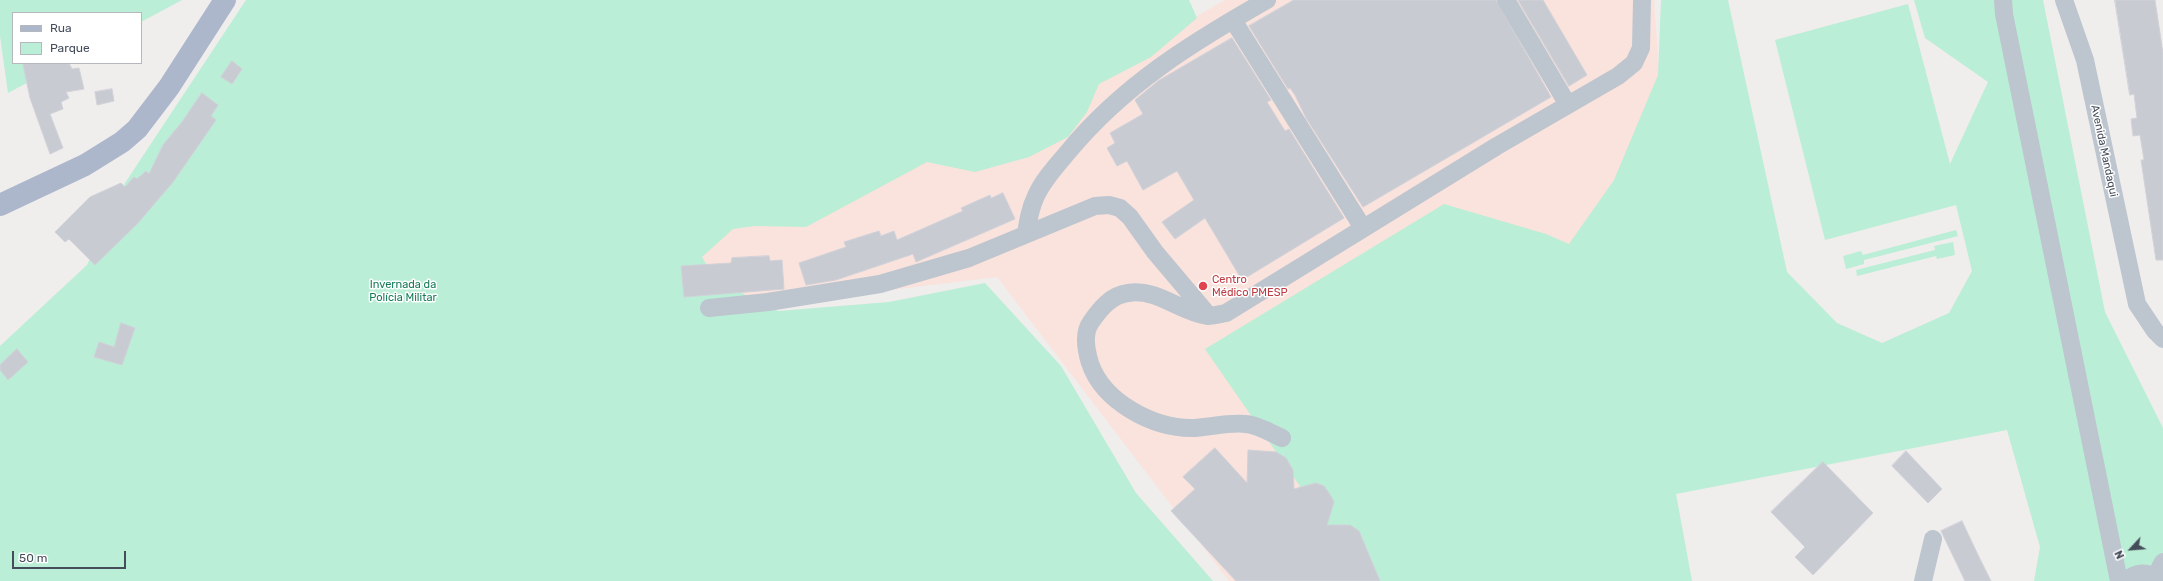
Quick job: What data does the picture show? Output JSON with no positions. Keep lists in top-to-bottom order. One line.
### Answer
{"streets":{"street":["Avenida Mandaqui"]},"parks":["Invernada da Polícia Militar"],"places":["Centro Médico PMESP"],"legend":["Rua","Parque"],"scale_bar":"50 m","north":"bottom left"}
